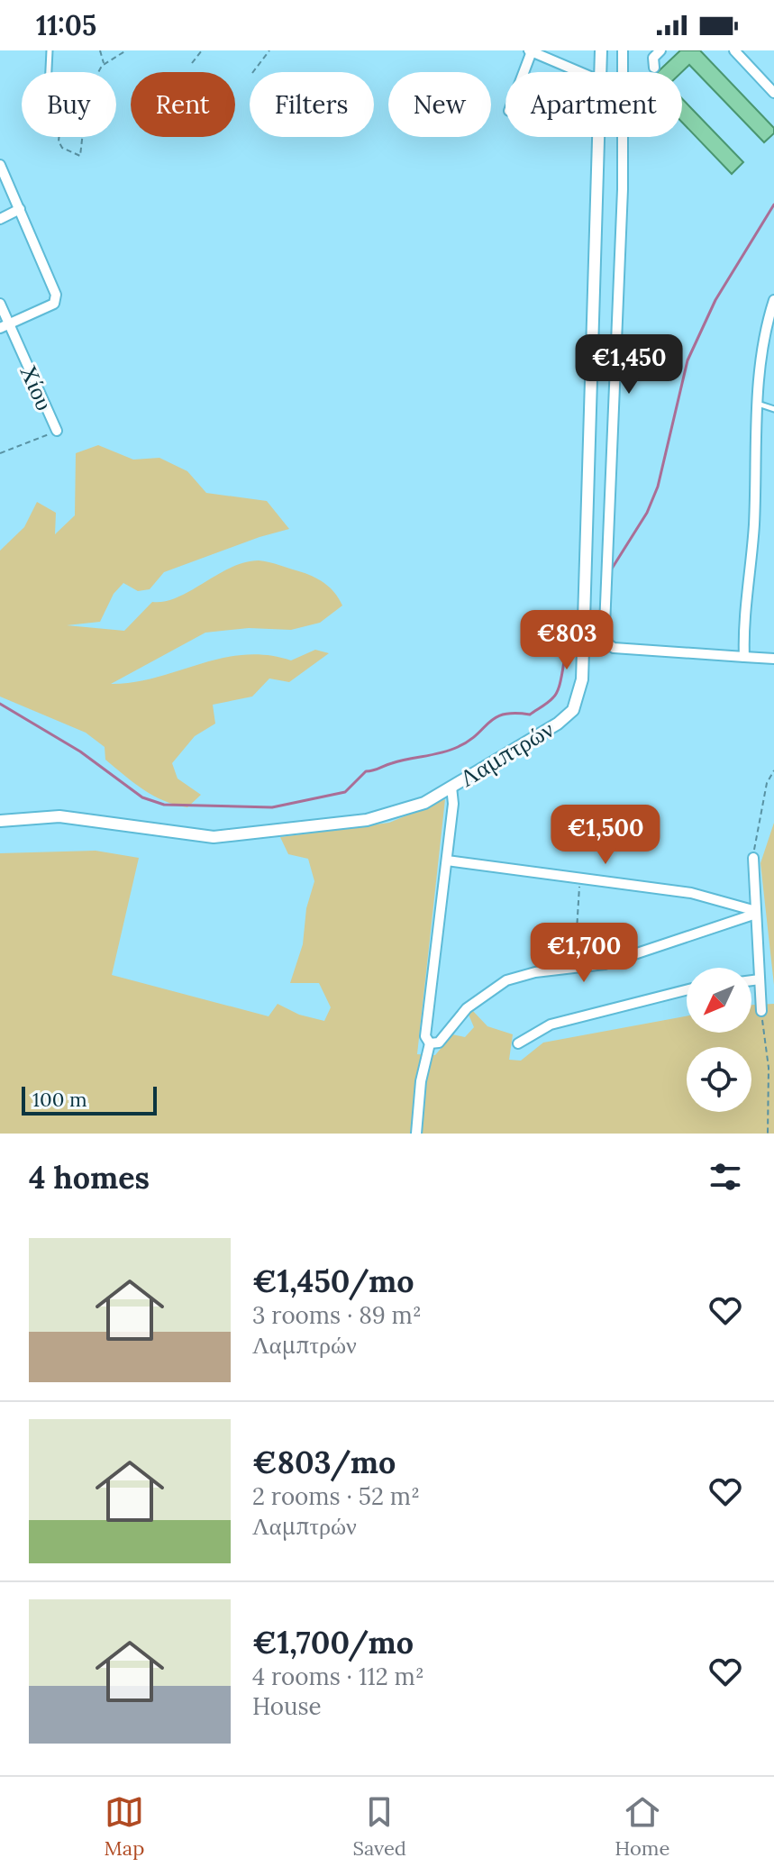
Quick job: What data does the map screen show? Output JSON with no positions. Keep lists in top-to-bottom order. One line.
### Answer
{"streets":{"street":["Χίου","Λαμπτρών"]},"scale_bar":"100 m","north":"bottom left","page":{"status":"11:05","chip":["Buy","Rent","Filters","New","Apartment"],"price":["€1,450","€803","€1,500","€1,700"],"scale":"100 m","heading":"4 homes","list":[{"name":"€1,450/mo","note":"3 rooms · 89 m² · Λαμπτρών"},{"name":"€803/mo","note":"2 rooms · 52 m² · Λαμπτρών"},{"name":"€1,700/mo","note":"4 rooms · 112 m² · House"}],"tabs":["Map","Saved","Home"]}}
